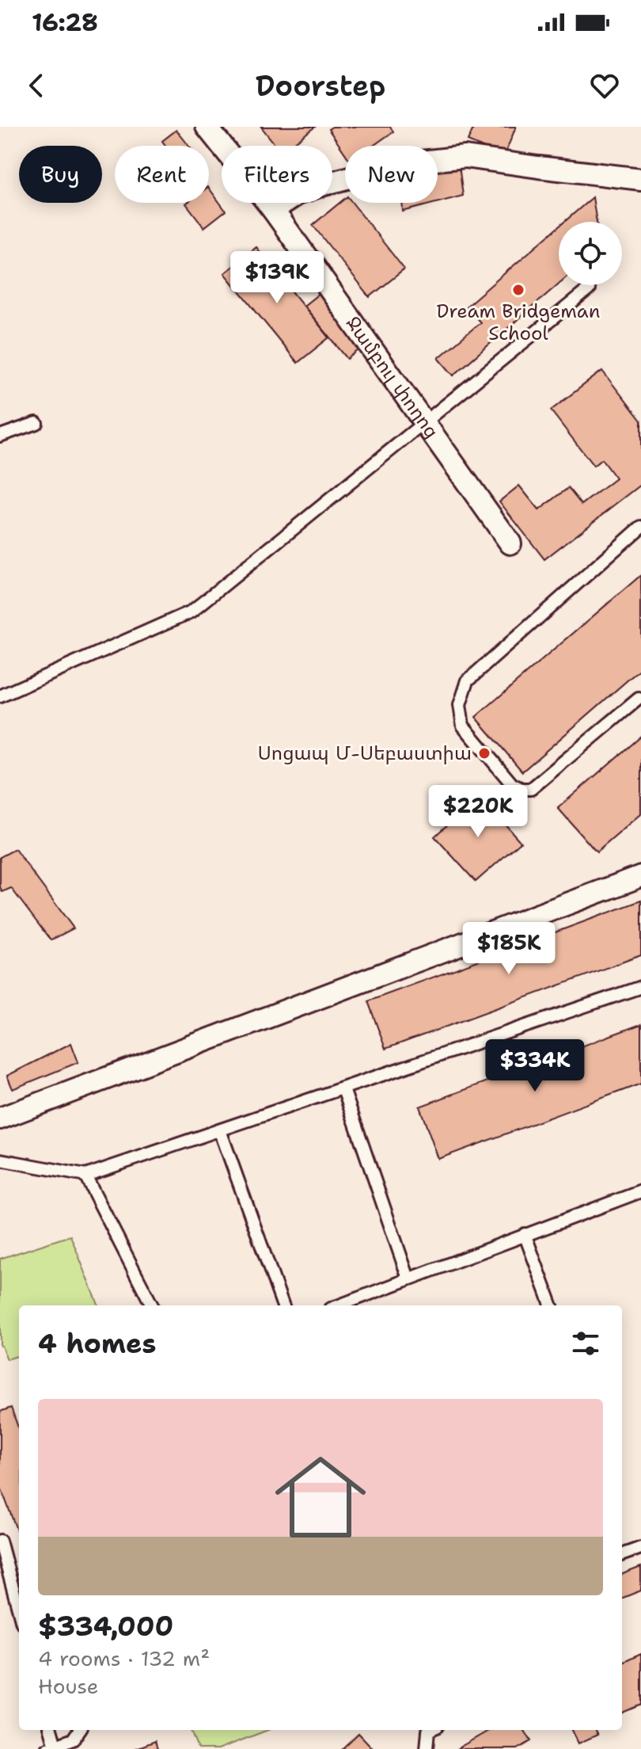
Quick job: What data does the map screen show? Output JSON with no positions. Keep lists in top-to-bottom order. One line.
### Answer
{"streets":{"street":["Ջամբուլ փողոց"]},"places":["Dream Bridgeman School","Սոցապ Մ-Սեբաստիա"],"page":{"status":"16:28","header":"Doorstep","chip":["Buy","Rent","Filters","New"],"price":["$139K","$220K","$185K","$334K"],"heading":"4 homes","list":[{"name":"$334,000","note":"4 rooms · 132 m² · House"}]}}
